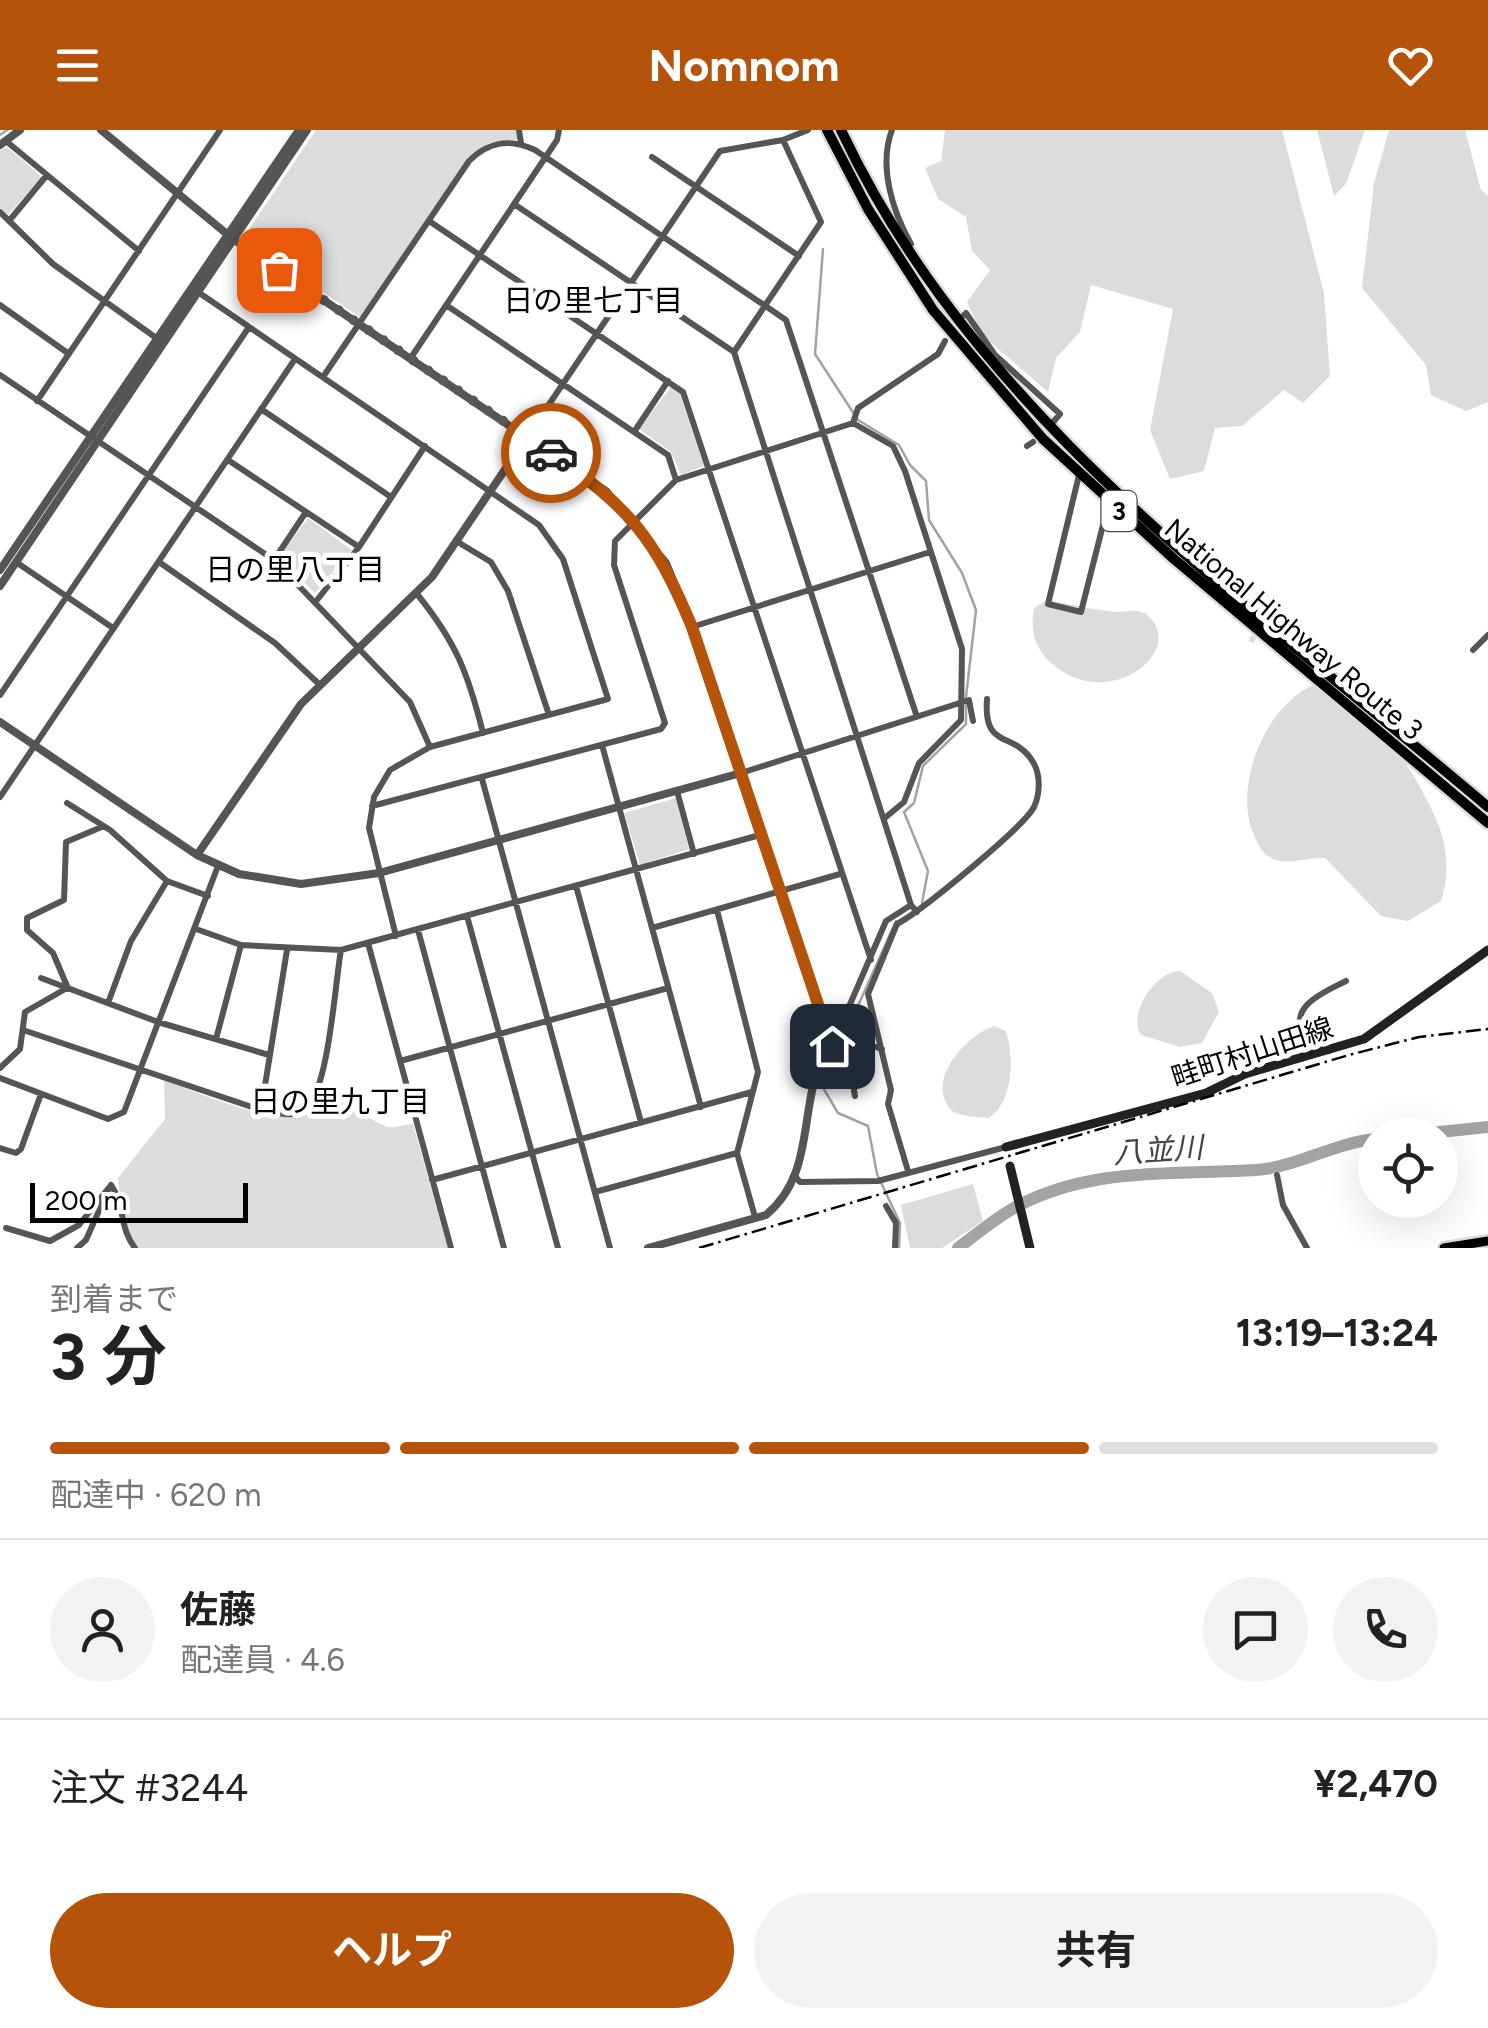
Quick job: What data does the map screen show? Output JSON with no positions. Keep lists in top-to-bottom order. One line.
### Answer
{"streets":{"highway":["3","National Highway Route 3"],"main road":["畦町村山田線"]},"districts":["日の里七丁目","日の里八丁目","日の里九丁目"],"water":["八並川"],"scale_bar":"200 m","page":{"header":"Nomnom","scale":"200 m","heading":["3 分","到着まで","13:19–13:24"],"panel":["佐藤","配達員 · 4.6","注文 #3244","¥2,470"],"bar":"配達中 · 620 m","buttons":["ヘルプ","共有"]}}
